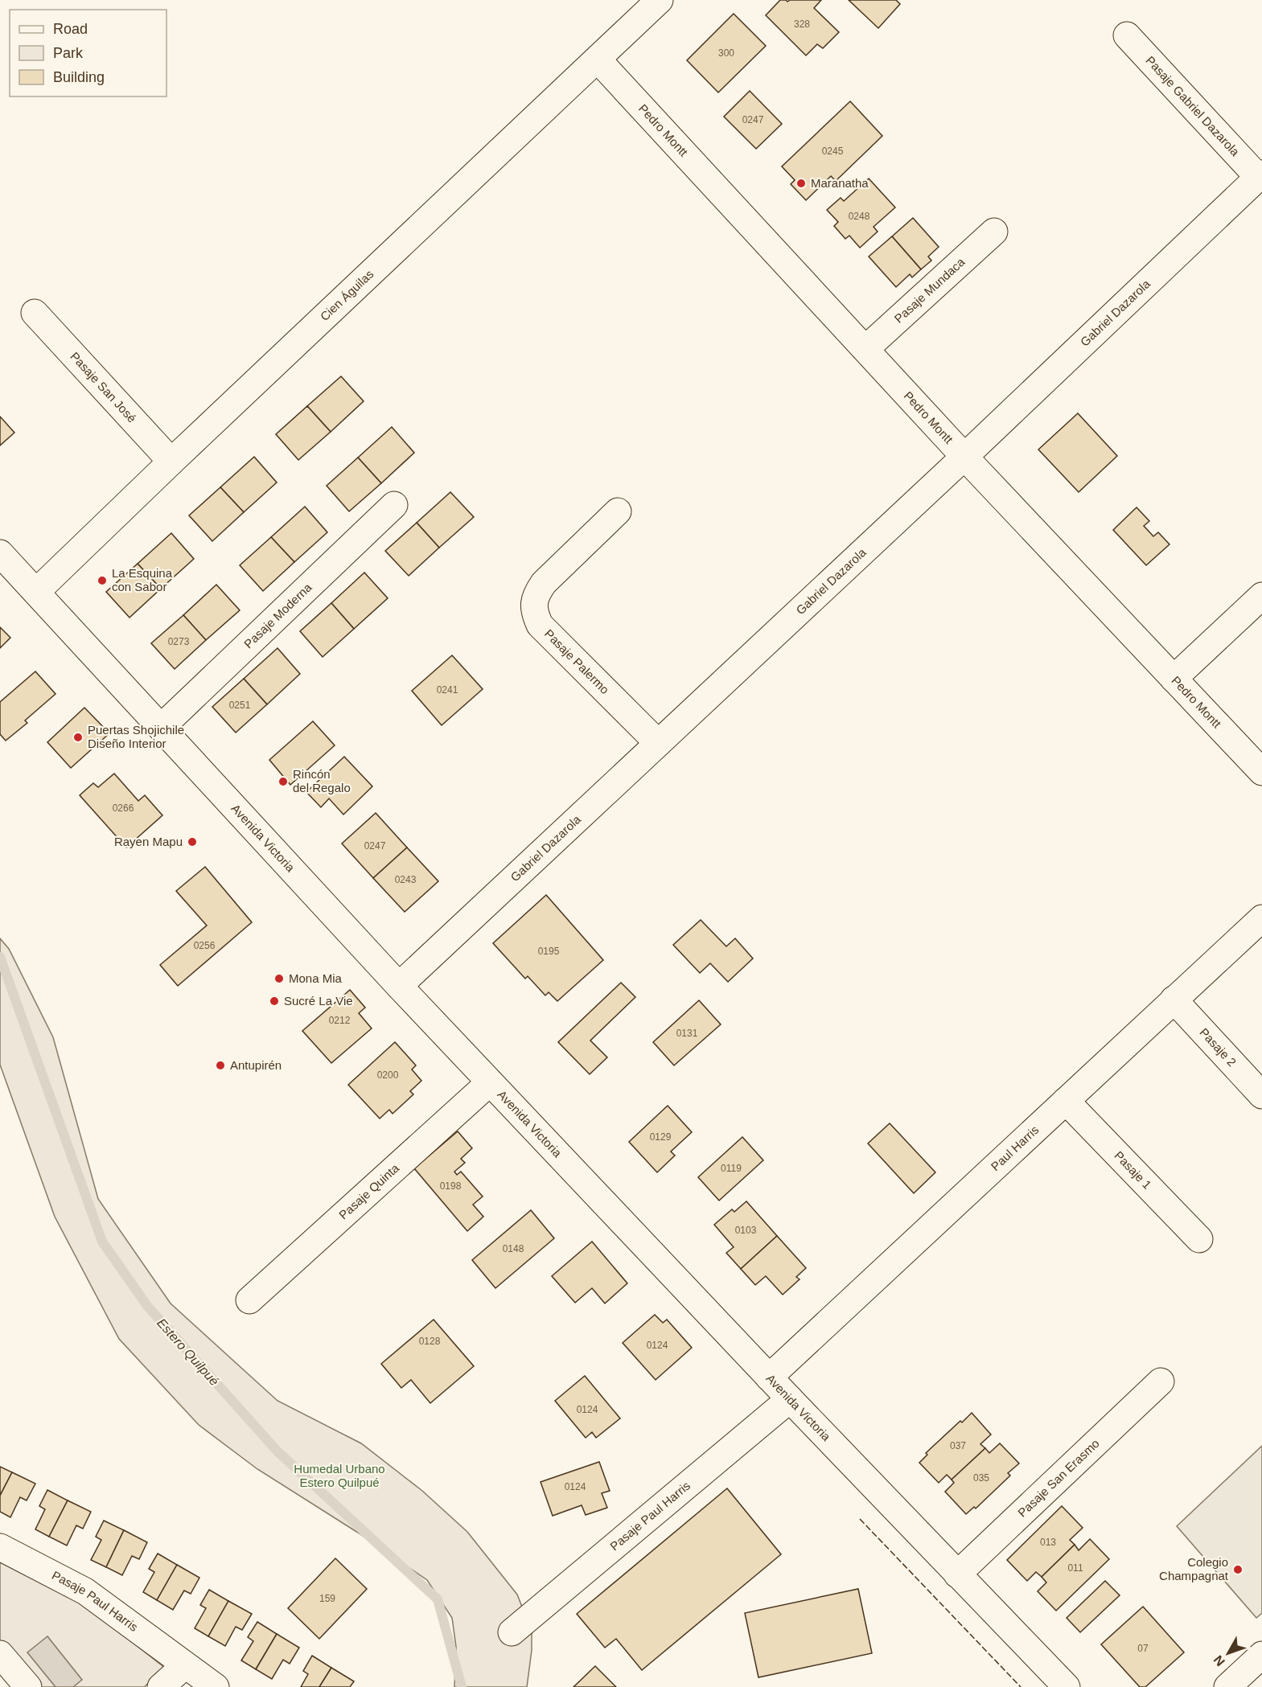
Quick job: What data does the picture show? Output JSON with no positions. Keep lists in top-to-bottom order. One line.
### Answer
{"streets":{"street":["Pasaje Gabriel Dazarola","Pedro Montt","Pasaje Mundaca","Cien Águilas","Gabriel Dazarola","Pasaje San José","Pasaje Moderna","Pasaje Palermo","Avenida Victoria","Pasaje 2","Paul Harris","Pasaje 1","Pasaje Quinta","Pasaje San Erasmo","Pasaje Paul Harris"]},"crossings":[["Pasaje Gabriel Dazarola","Gabriel Dazarola"],["Pedro Montt","Pasaje Mundaca"],["Pedro Montt","Cien Águilas"],["Pedro Montt","Gabriel Dazarola"],["Cien Águilas","Pasaje San José"],["Cien Águilas","Avenida Victoria"],["Gabriel Dazarola","Pasaje Palermo"],["Gabriel Dazarola","Avenida Victoria"],["Pasaje Moderna","Avenida Victoria"],["Avenida Victoria","Paul Harris"],["Avenida Victoria","Pasaje Quinta"],["Avenida Victoria","Pasaje San Erasmo"],["Avenida Victoria","Pasaje Paul Harris"],["Pasaje 2","Paul Harris"],["Paul Harris","Pasaje 1"]],"water":["Estero Quilpué"],"parks":["Humedal Urbano Estero Quilpué"],"places":["Maranatha","La Esquina con Sabor","Puertas Shojichile Diseño Interior","Rincón del Regalo","Rayen Mapu","Mona Mia","Sucré La Vie","Antupirén","Colegio Champagnat"],"house_numbers":["328","300","0247","0245","0248","0273","0241","0251","0266","0247","0243","0256","0195","0212","0131","0200","0129","0119","0198","0103","0148","0128","0124","0124","037","035","0124","013","011","159","07"],"legend":["Road","Park","Building"],"north":"bottom left"}
